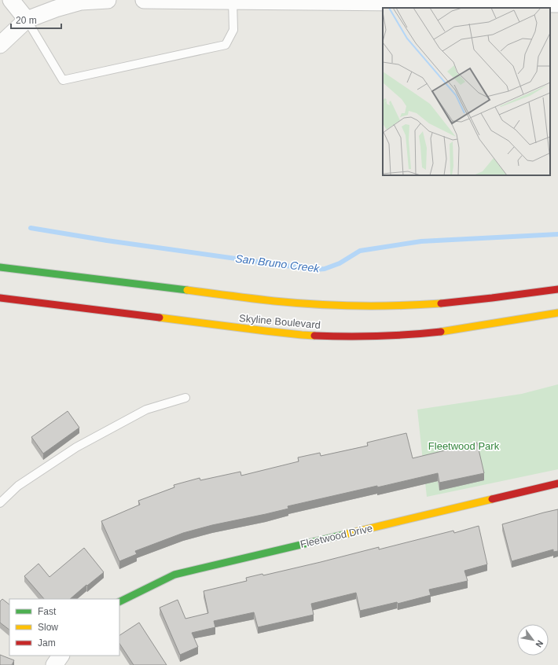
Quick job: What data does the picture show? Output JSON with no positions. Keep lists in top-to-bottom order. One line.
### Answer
{"streets":{"main road":["Skyline Boulevard","Fleetwood Drive"]},"water":["San Bruno Creek"],"parks":["Fleetwood Park"],"legend":["Fast","Slow","Jam"],"scale_bar":"20 m","north":"bottom right"}
